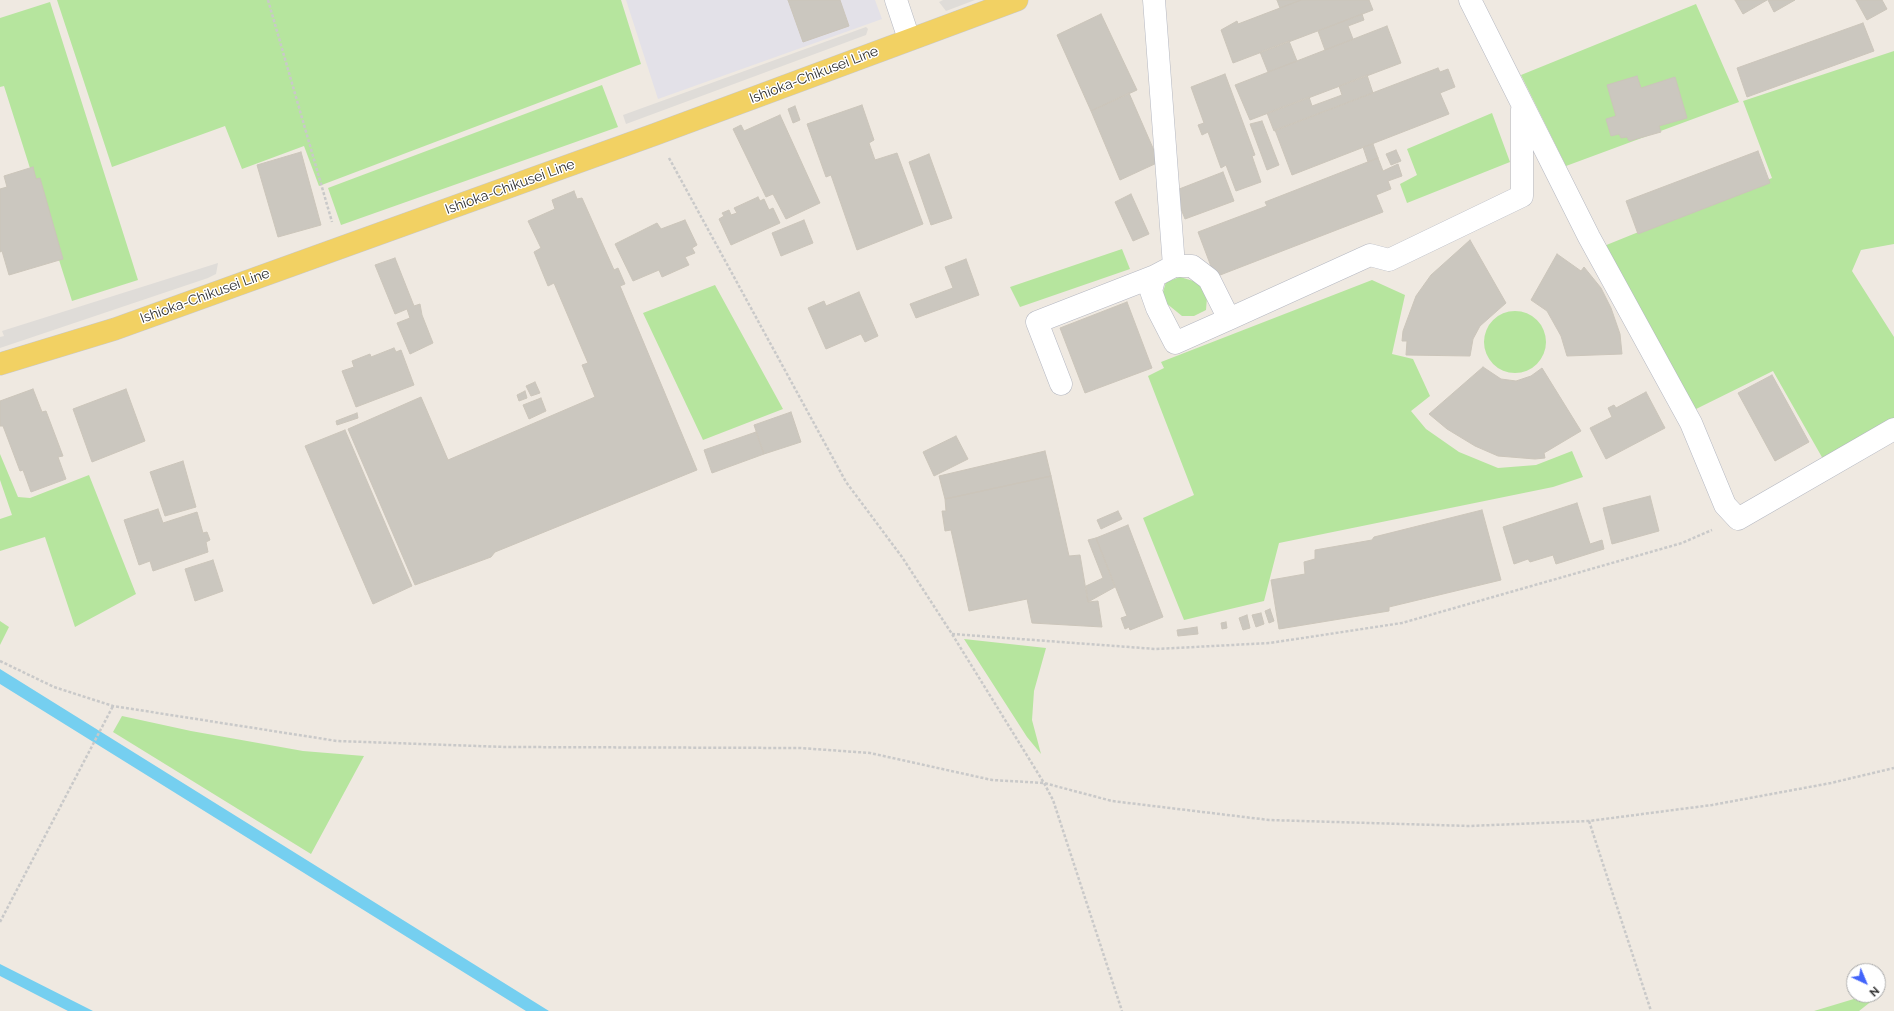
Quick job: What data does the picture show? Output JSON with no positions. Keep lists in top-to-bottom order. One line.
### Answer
{"streets":{"main road":["Ishioka-Chikusei Line"]},"north":"bottom right"}
